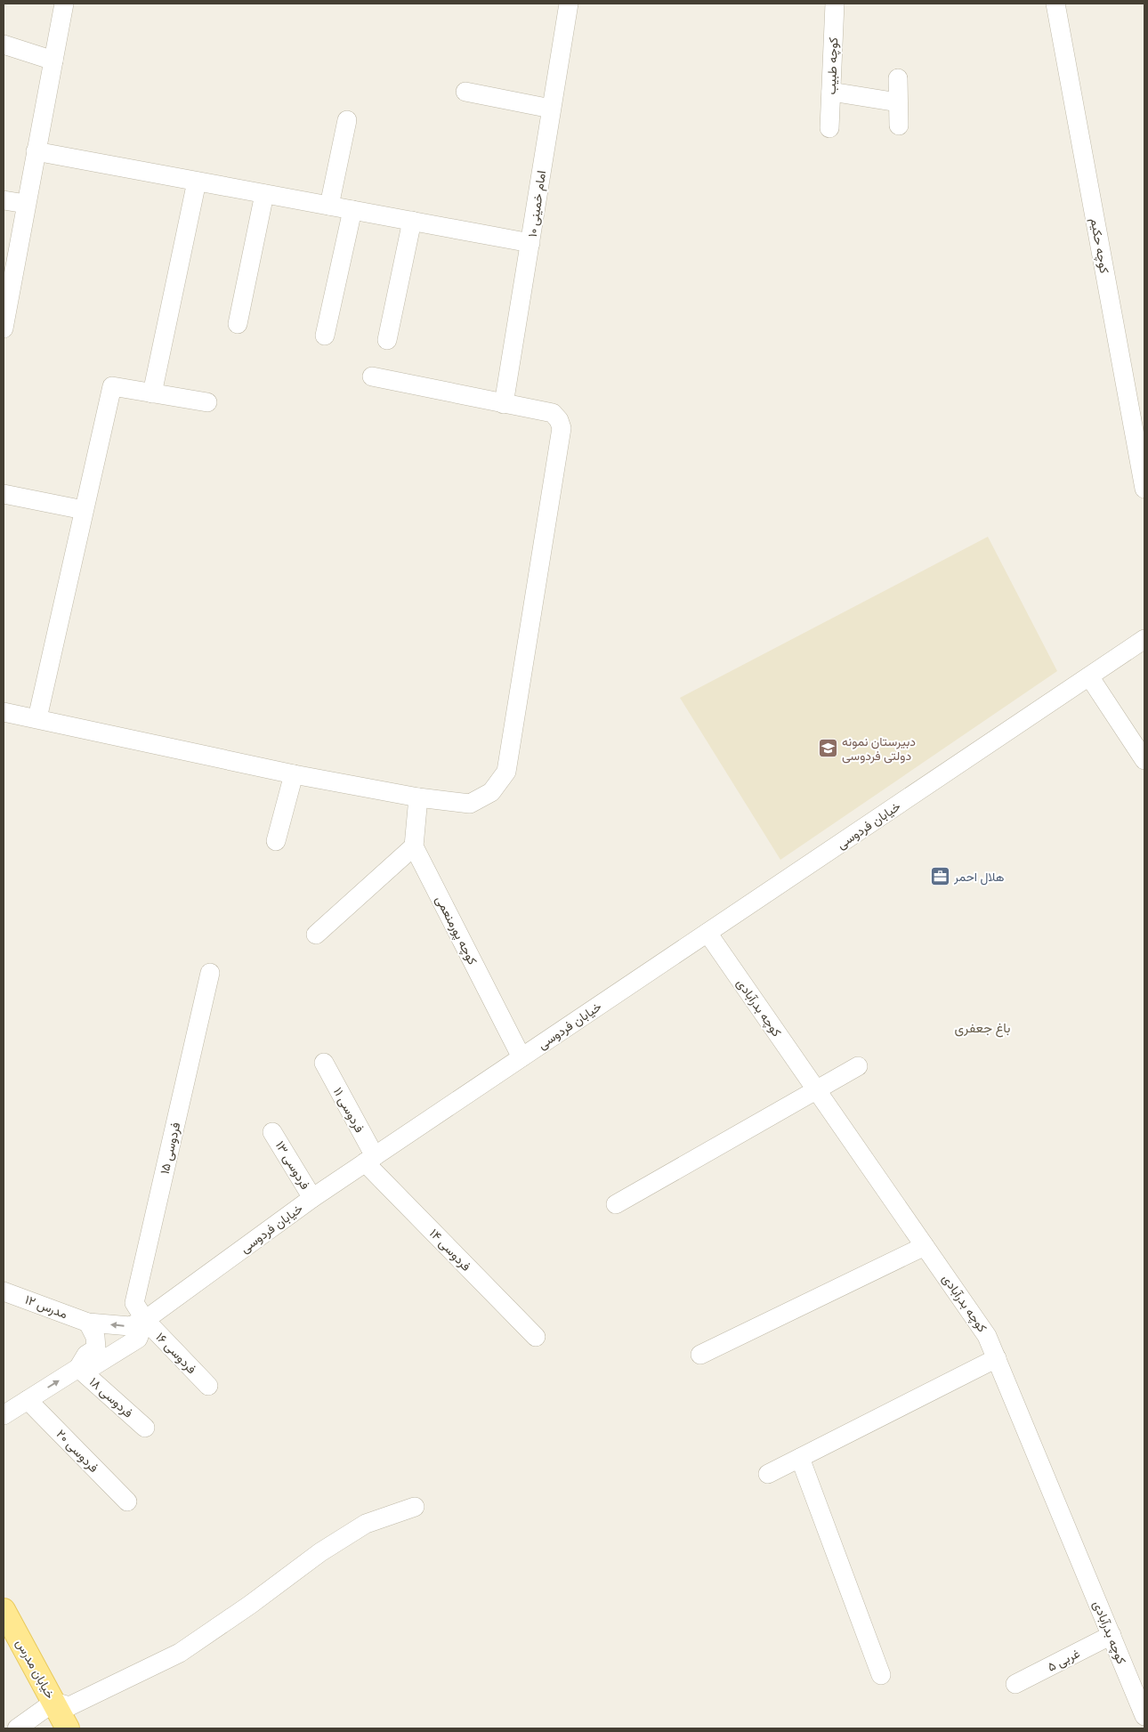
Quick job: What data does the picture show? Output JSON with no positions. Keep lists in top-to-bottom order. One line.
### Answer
{"streets":{"main road":["خیابان مدرس"],"street":["کوچه طبیب","امام خمینی ۱۰","کوچه حکیم","خیابان فردوسی","کوچه پورمنعمی","کوچه بدرآبادی","فردوسی ۱۱","فردوسی ۱۵","فردوسی ۱۳","فردوسی ۱۴","مدرس ۱۲","فردوسی ۱۶","فردوسی ۱۸","فردوسی ۲۰","۵ غربی"]},"crossings":[["خیابان فردوسی","کوچه پورمنعمی"],["خیابان فردوسی","کوچه بدرآبادی"],["خیابان فردوسی","فردوسی ۱۱"],["خیابان فردوسی","فردوسی ۱۵"],["خیابان فردوسی","فردوسی ۱۳"],["خیابان فردوسی","فردوسی ۱۴"],["خیابان فردوسی","مدرس ۱۲"],["خیابان فردوسی","فردوسی ۱۶"],["خیابان فردوسی","فردوسی ۱۸"],["خیابان فردوسی","فردوسی ۲۰"],["کوچه بدرآبادی","۵ غربی"],["فردوسی ۱۱","فردوسی ۱۴"],["فردوسی ۱۵","مدرس ۱۲"],["فردوسی ۱۵","فردوسی ۱۶"],["مدرس ۱۲","فردوسی ۱۶"]],"one_way":["مدرس ۱۲"],"districts":["باغ جعفری"],"places":{"school or university":["دبیرستان نمونه دولتی فردوسی"],"office":["هلال احمر"]}}
